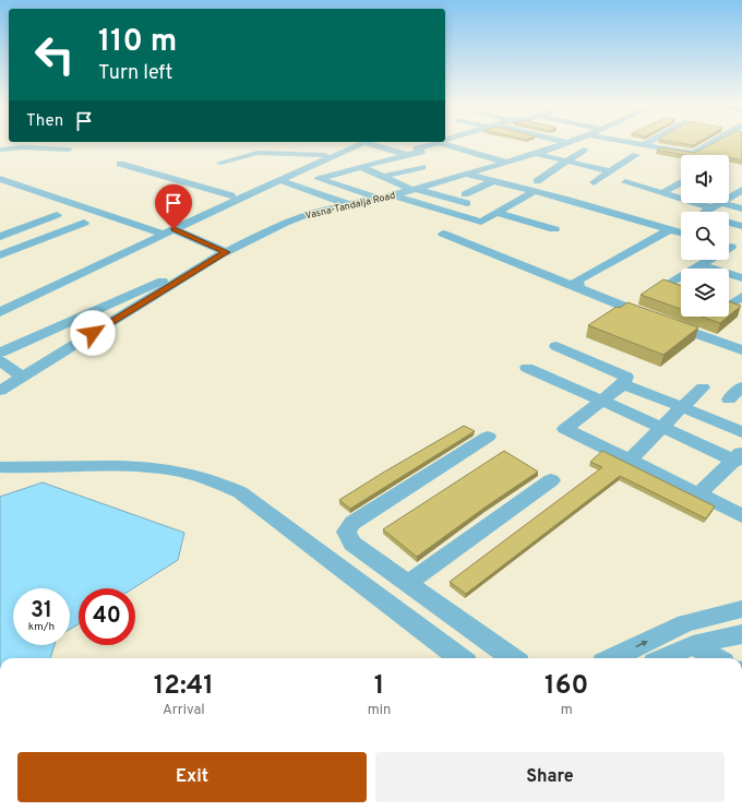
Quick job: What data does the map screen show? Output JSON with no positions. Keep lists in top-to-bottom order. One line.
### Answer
{"streets":{"street":["Vasna-Tandalja Road"]},"page":{"turn":["110 m","Turn left"],"then":"Then","speed":"31 km/h","limit":"40","eta":["12:41","Arrival","1","min","160","m"],"buttons":["Exit","Share"]}}
